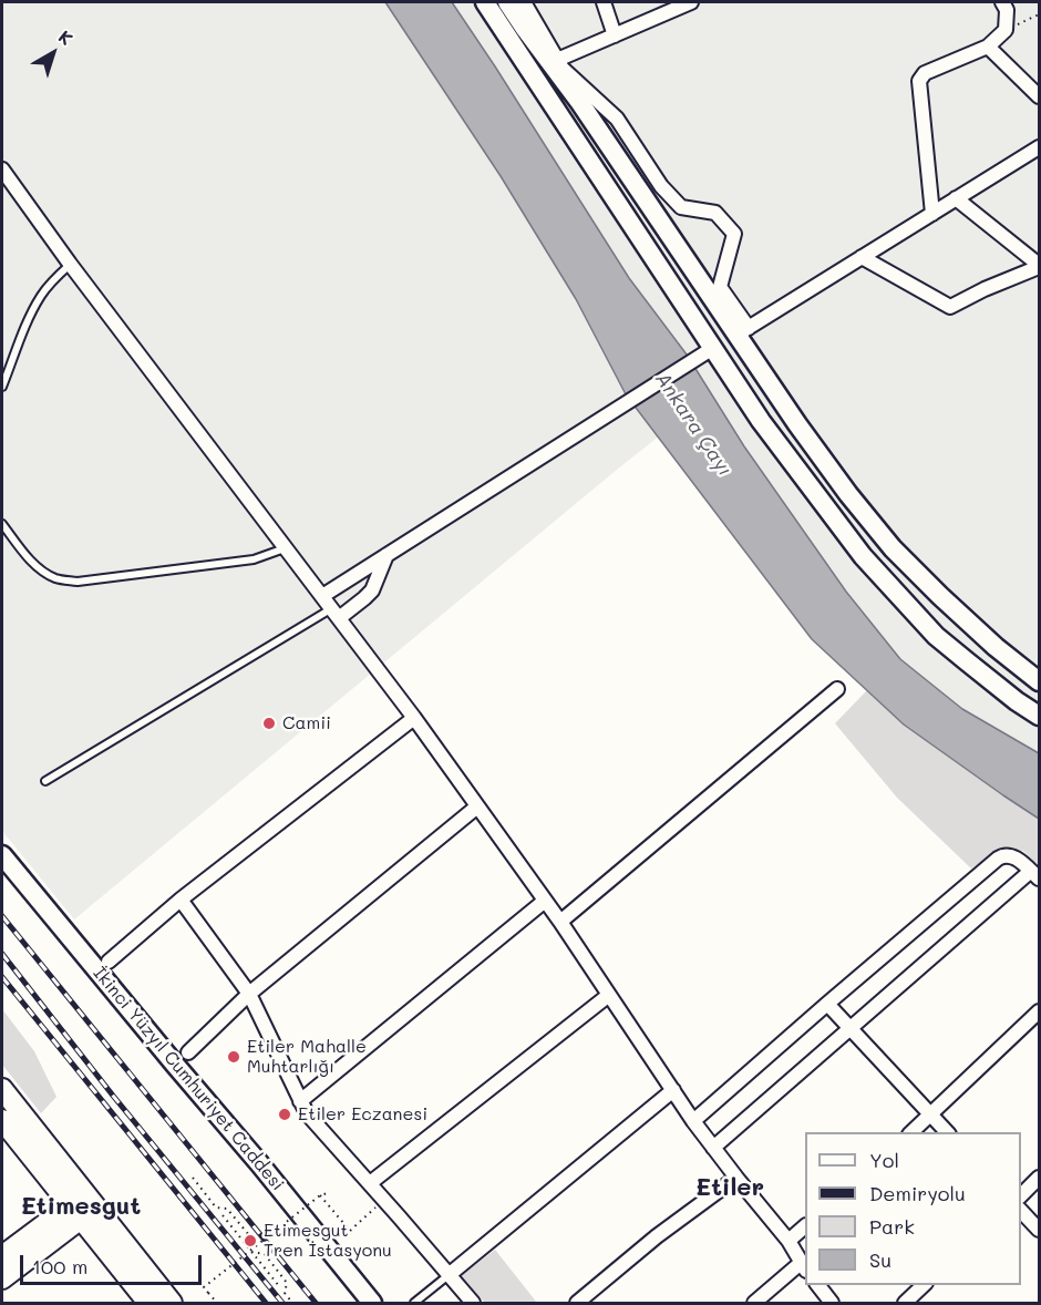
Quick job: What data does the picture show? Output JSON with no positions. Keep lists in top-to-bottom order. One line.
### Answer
{"streets":{"main road":["İkinci Yüzyıl Cumhuriyet Caddesi"]},"districts":["Etiler","Etimesgut"],"water":["Ankara Çayı"],"places":["Camii","Etiler Mahalle Muhtarlığı","Etiler Eczanesi","Etimesgut Tren İstasyonu"],"legend":["Yol","Demiryolu","Park","Su"],"scale_bar":"100 m","north":"top right"}
